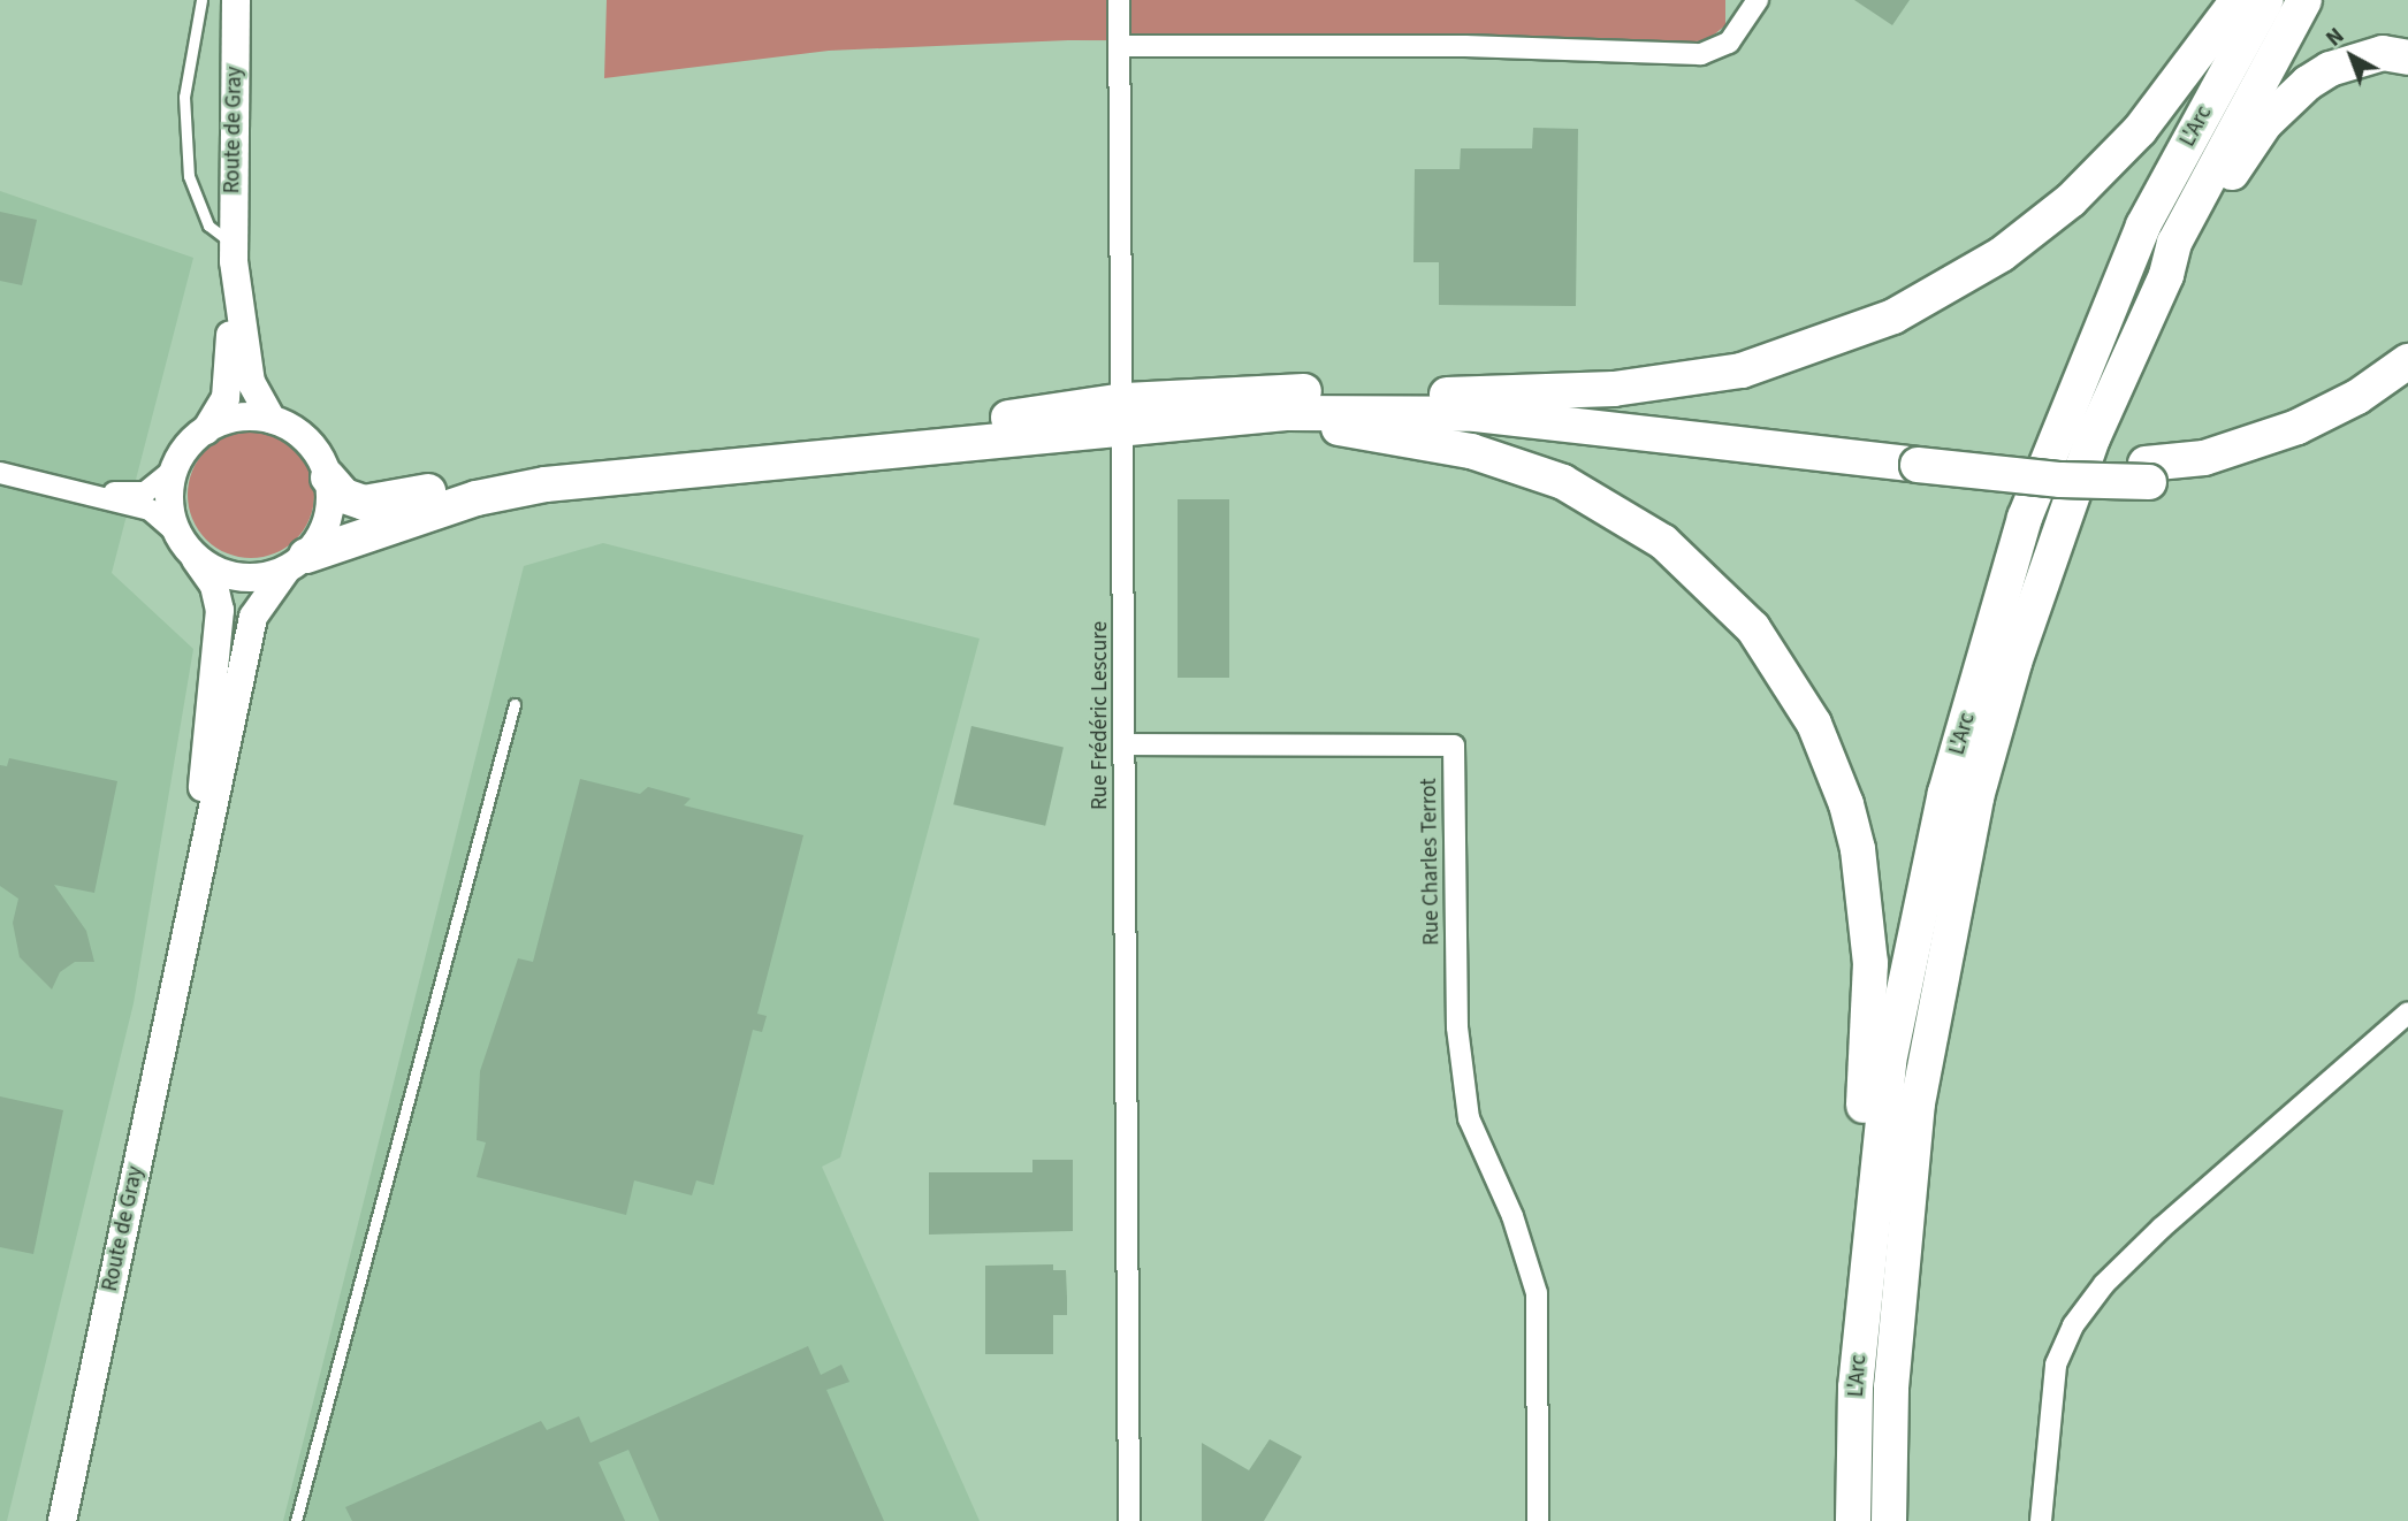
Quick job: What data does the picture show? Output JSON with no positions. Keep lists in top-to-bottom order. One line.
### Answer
{"streets":{"highway":["L'Arc"],"main road":["Route de Gray"],"street":["Rue Frédéric Lescure","Rue Charles Terrot"]},"crossings":[["Rue Frédéric Lescure","Rue Charles Terrot"]],"north":"top left"}
